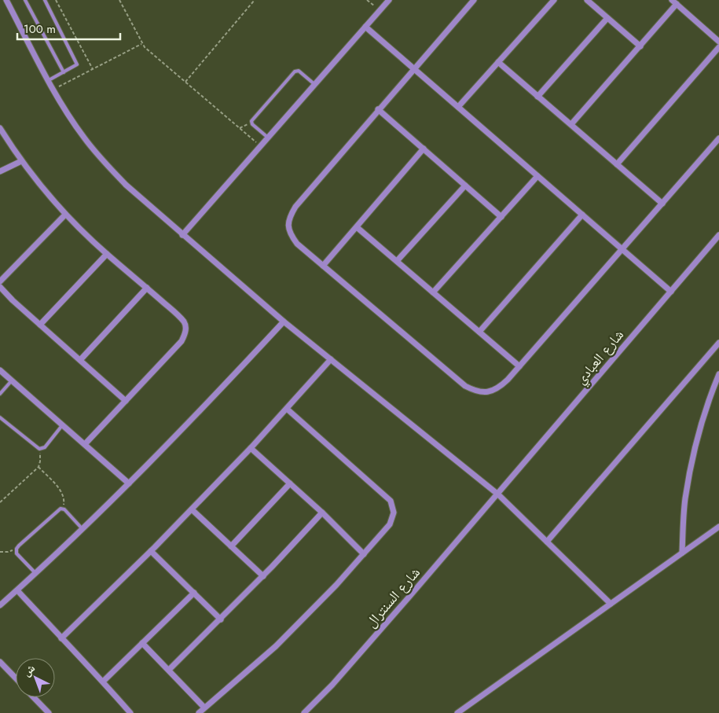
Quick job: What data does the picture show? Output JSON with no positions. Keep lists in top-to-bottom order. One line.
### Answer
{"streets":{"street":["شارع العبادي","شارع السنترال"]},"crossings":[["شارع العبادي","شارع السنترال"]],"scale_bar":"100 m","north":"top left"}
